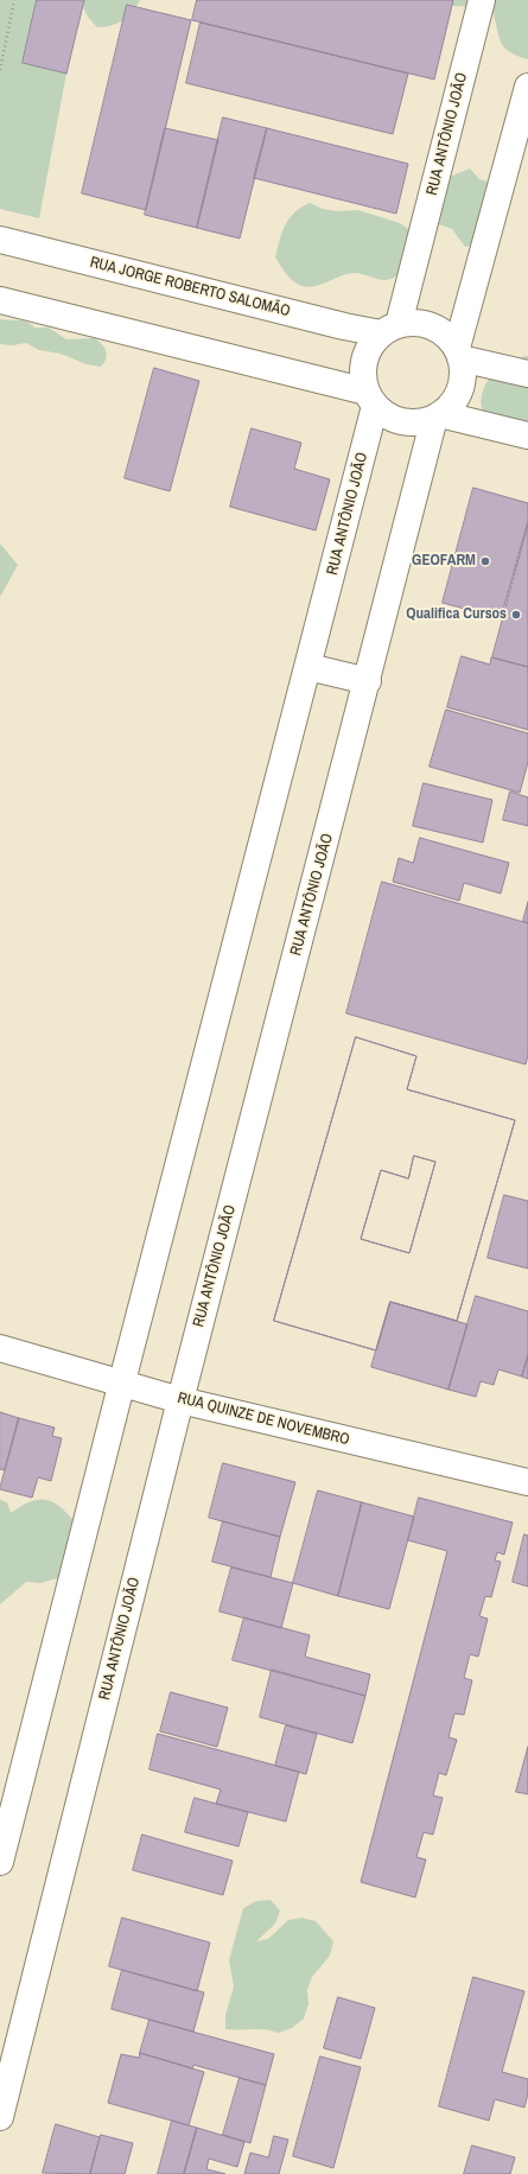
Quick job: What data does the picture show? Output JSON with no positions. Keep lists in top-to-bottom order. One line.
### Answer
{"streets":{"main road":["RUA ANTÔNIO JOÃO","RUA JORGE ROBERTO SALOMÃO","RUA QUINZE DE NOVEMBRO"]},"crossings":[["RUA ANTÔNIO JOÃO","RUA JORGE ROBERTO SALOMÃO"],["RUA ANTÔNIO JOÃO","RUA QUINZE DE NOVEMBRO"]],"places":["GEOFARM","Qualifica Cursos"]}
